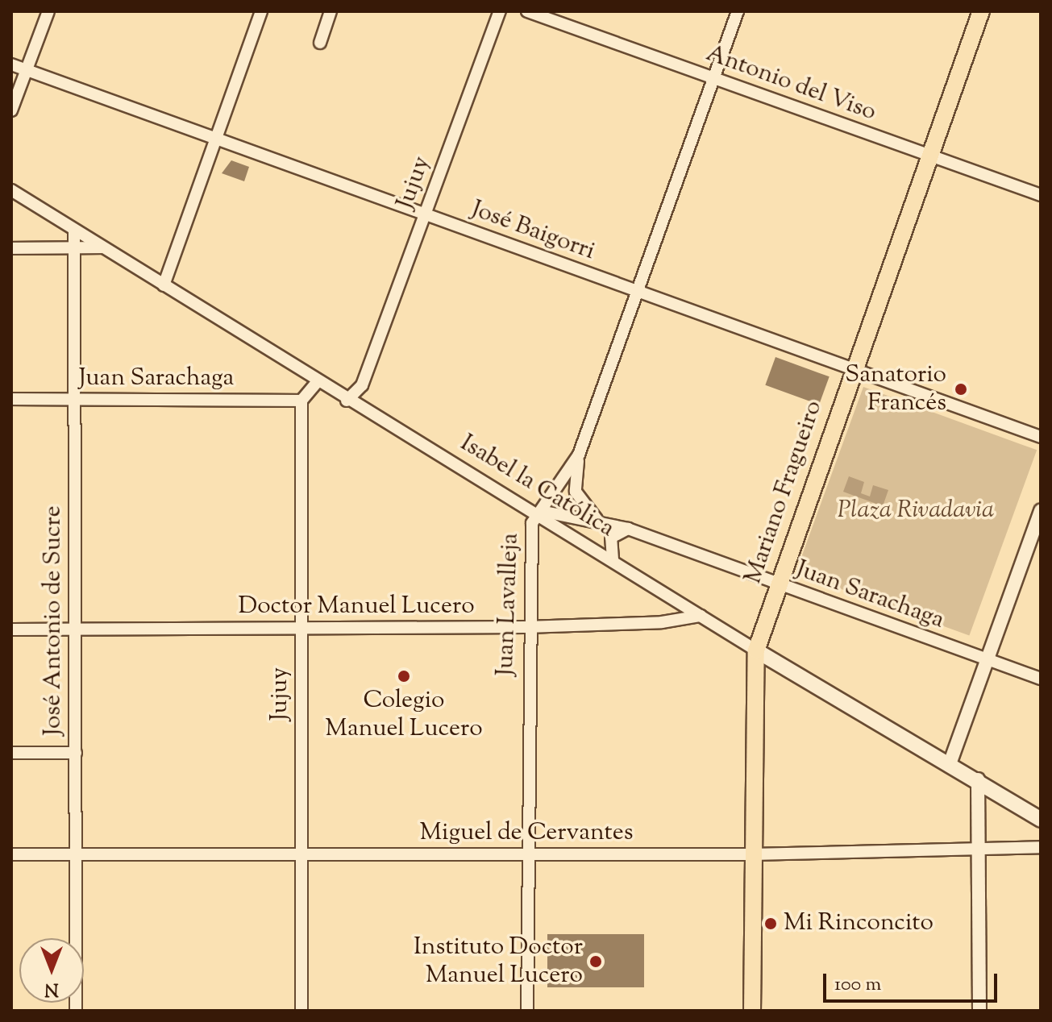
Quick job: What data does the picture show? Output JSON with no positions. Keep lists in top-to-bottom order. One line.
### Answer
{"streets":{"main road":["Isabel la Católica","Mariano Fragueiro"],"street":["Antonio del Viso","Jujuy","José Baigorri","Juan Sarachaga","Juan Lavalleja","Doctor Manuel Lucero","José Antonio de Sucre","Miguel de Cervantes"]},"crossings":[["Antonio del Viso","Mariano Fragueiro"],["Antonio del Viso","Juan Lavalleja"],["Jujuy","José Baigorri"],["Jujuy","Juan Sarachaga"],["Jujuy","Isabel la Católica"],["Jujuy","Doctor Manuel Lucero"],["Jujuy","Miguel de Cervantes"],["José Baigorri","Mariano Fragueiro"],["José Baigorri","Juan Lavalleja"],["Juan Sarachaga","Isabel la Católica"],["Juan Sarachaga","Mariano Fragueiro"],["Juan Sarachaga","Juan Lavalleja"],["Juan Sarachaga","José Antonio de Sucre"],["Isabel la Católica","Mariano Fragueiro"],["Isabel la Católica","Juan Lavalleja"],["Isabel la Católica","Doctor Manuel Lucero"],["Isabel la Católica","José Antonio de Sucre"],["Mariano Fragueiro","Miguel de Cervantes"],["Juan Lavalleja","Doctor Manuel Lucero"],["Juan Lavalleja","Miguel de Cervantes"],["Doctor Manuel Lucero","José Antonio de Sucre"],["José Antonio de Sucre","Miguel de Cervantes"]],"parks":["Plaza Rivadavia"],"places":["Sanatorio Francés","Colegio Manuel Lucero","Mi Rinconcito","Instituto Doctor Manuel Lucero"],"scale_bar":"100 m","north":"bottom"}
